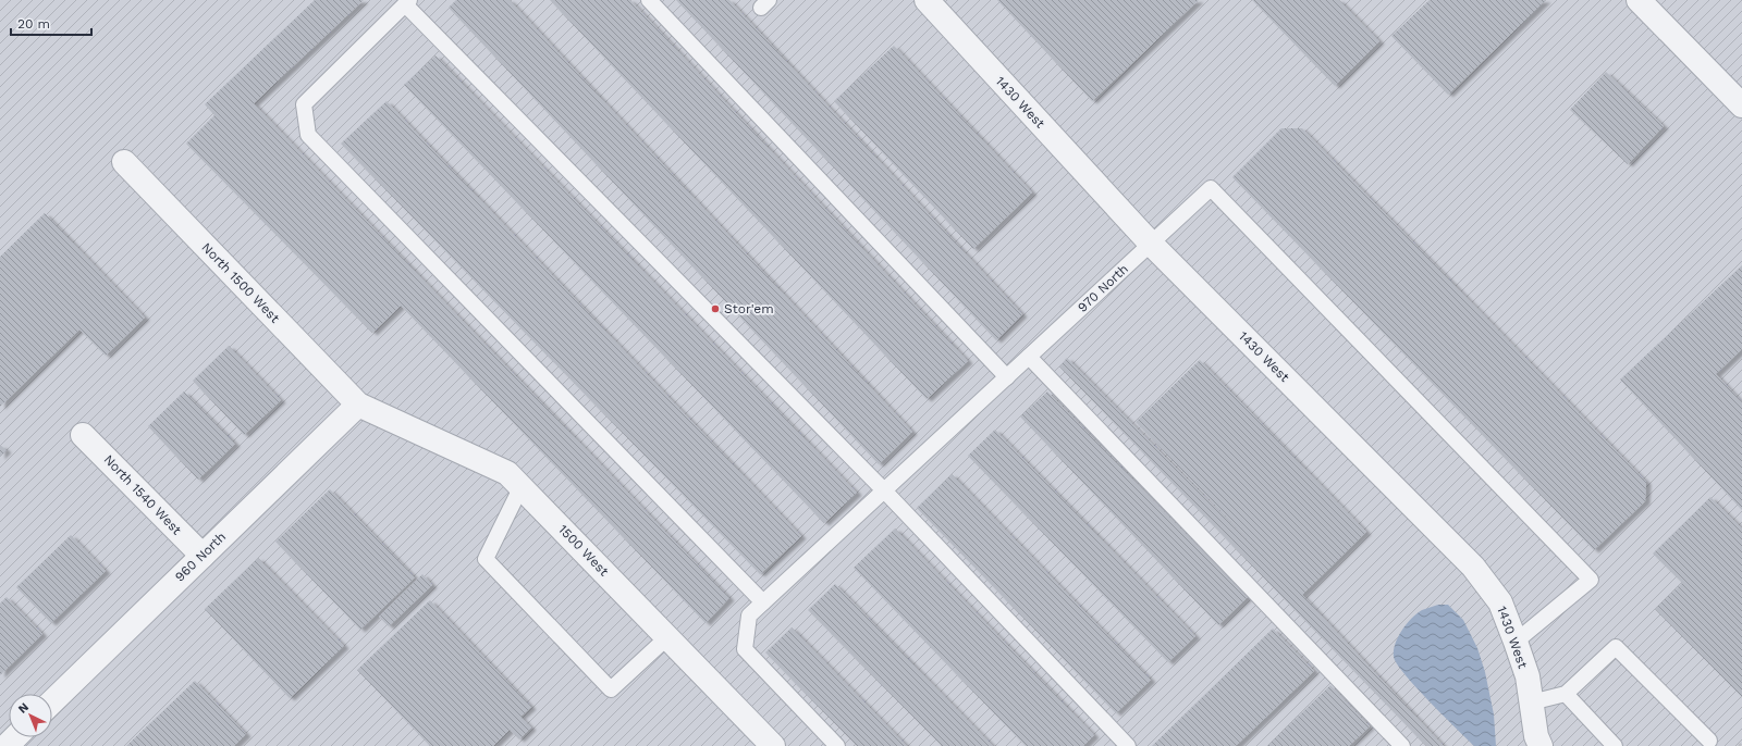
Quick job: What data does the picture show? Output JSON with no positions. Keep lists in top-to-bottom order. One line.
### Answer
{"streets":{"street":["1430 West","North 1500 West","North 1540 West","1500 West","960 North"],"lane":["970 North"]},"crossings":[["1430 West","970 North"],["North 1500 West","1500 West"],["North 1500 West","960 North"],["North 1540 West","960 North"],["1500 West","960 North"]],"places":["Stor'em"],"scale_bar":"20 m","north":"top left"}
